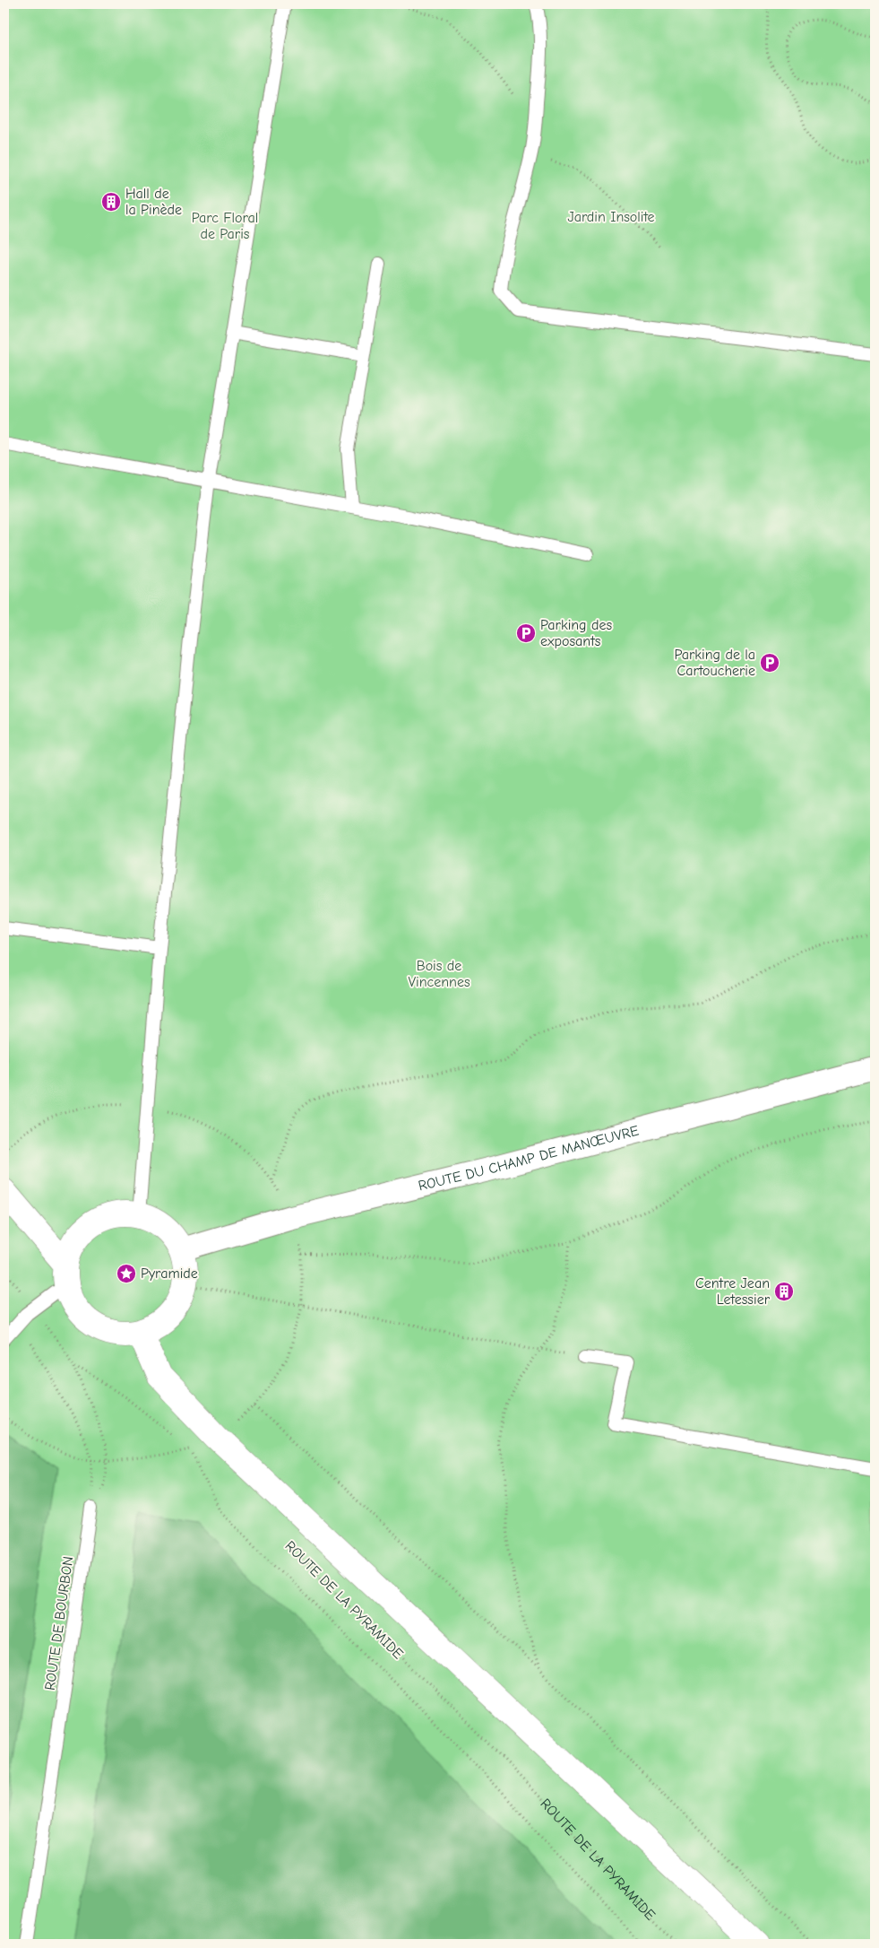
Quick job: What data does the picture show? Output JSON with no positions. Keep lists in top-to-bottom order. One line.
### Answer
{"streets":{"street":["ROUTE DU CHAMP DE MANŒUVRE","ROUTE DE LA PYRAMIDE"],"lane":["ROUTE DE BOURBON"]},"crossings":[["ROUTE DU CHAMP DE MANŒUVRE","ROUTE DE LA PYRAMIDE"]],"parks":["Jardin Insolite","Parc Floral de Paris","Bois de Vincennes"],"places":{"building":["Hall de la Pinède","Centre Jean Letessier"],"parking":["Parking des exposants","Parking de la Cartoucherie"],"place":["Pyramide"]}}
